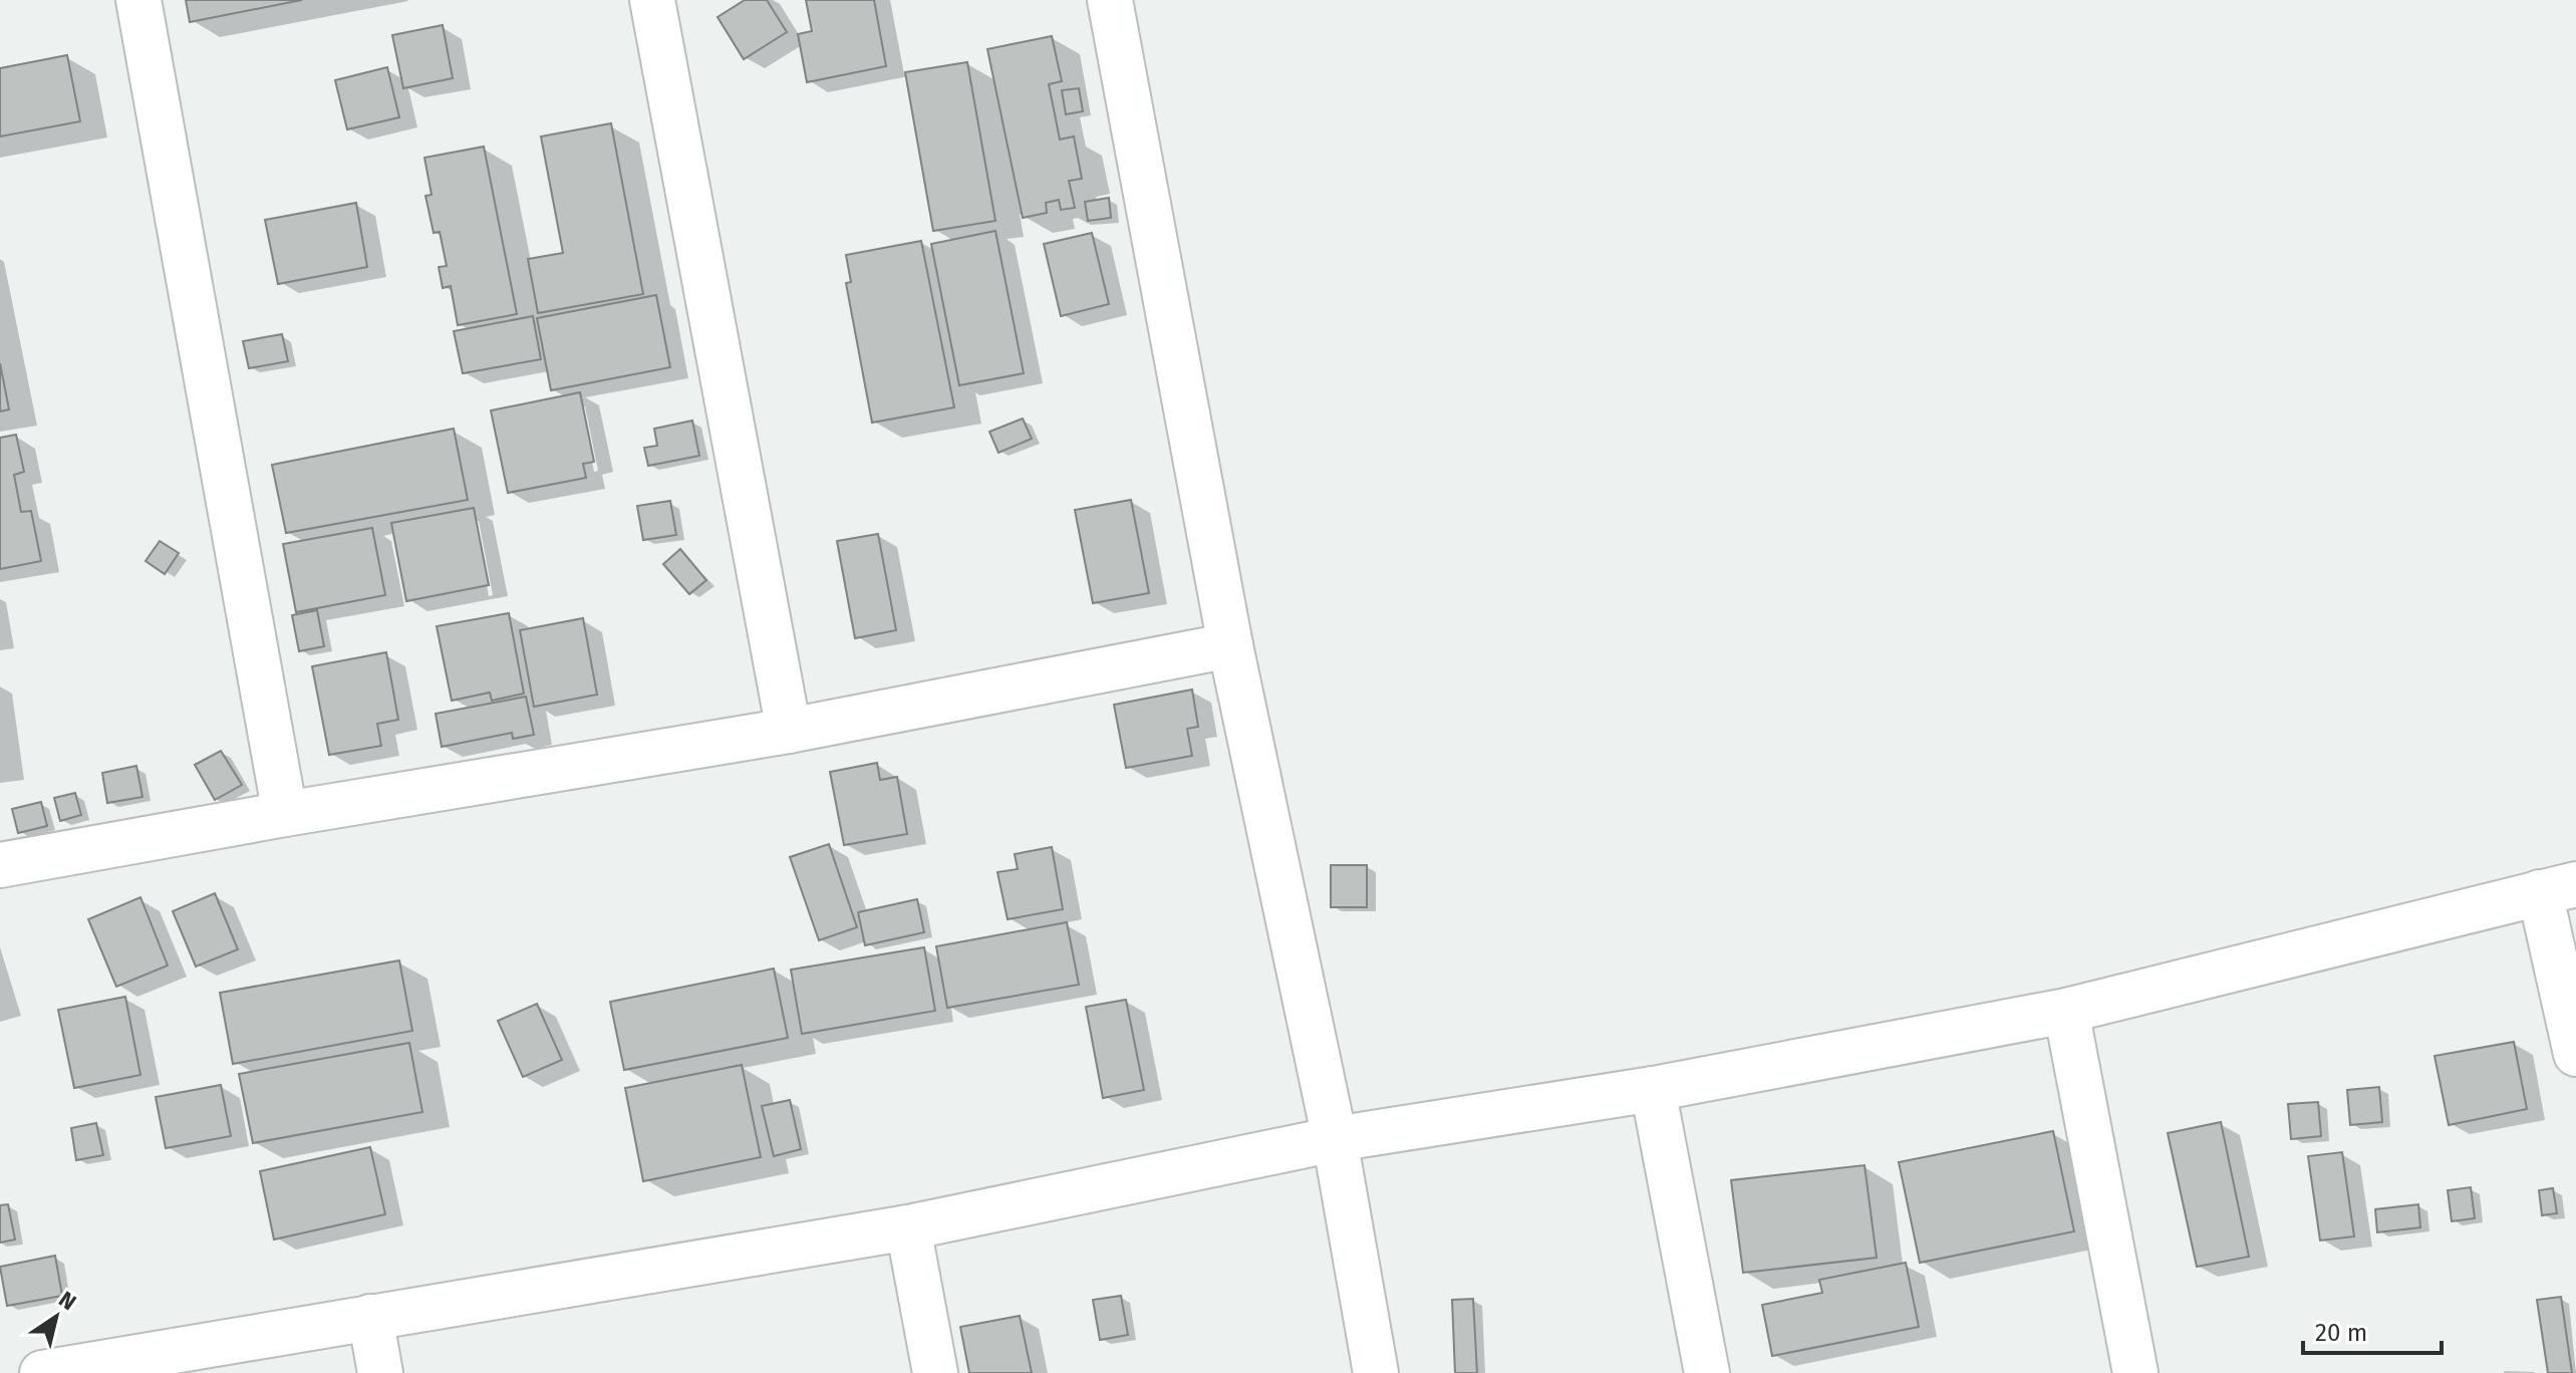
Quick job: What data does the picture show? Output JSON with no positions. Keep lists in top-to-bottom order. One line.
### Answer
{"scale_bar":"20 m","north":"top right"}
